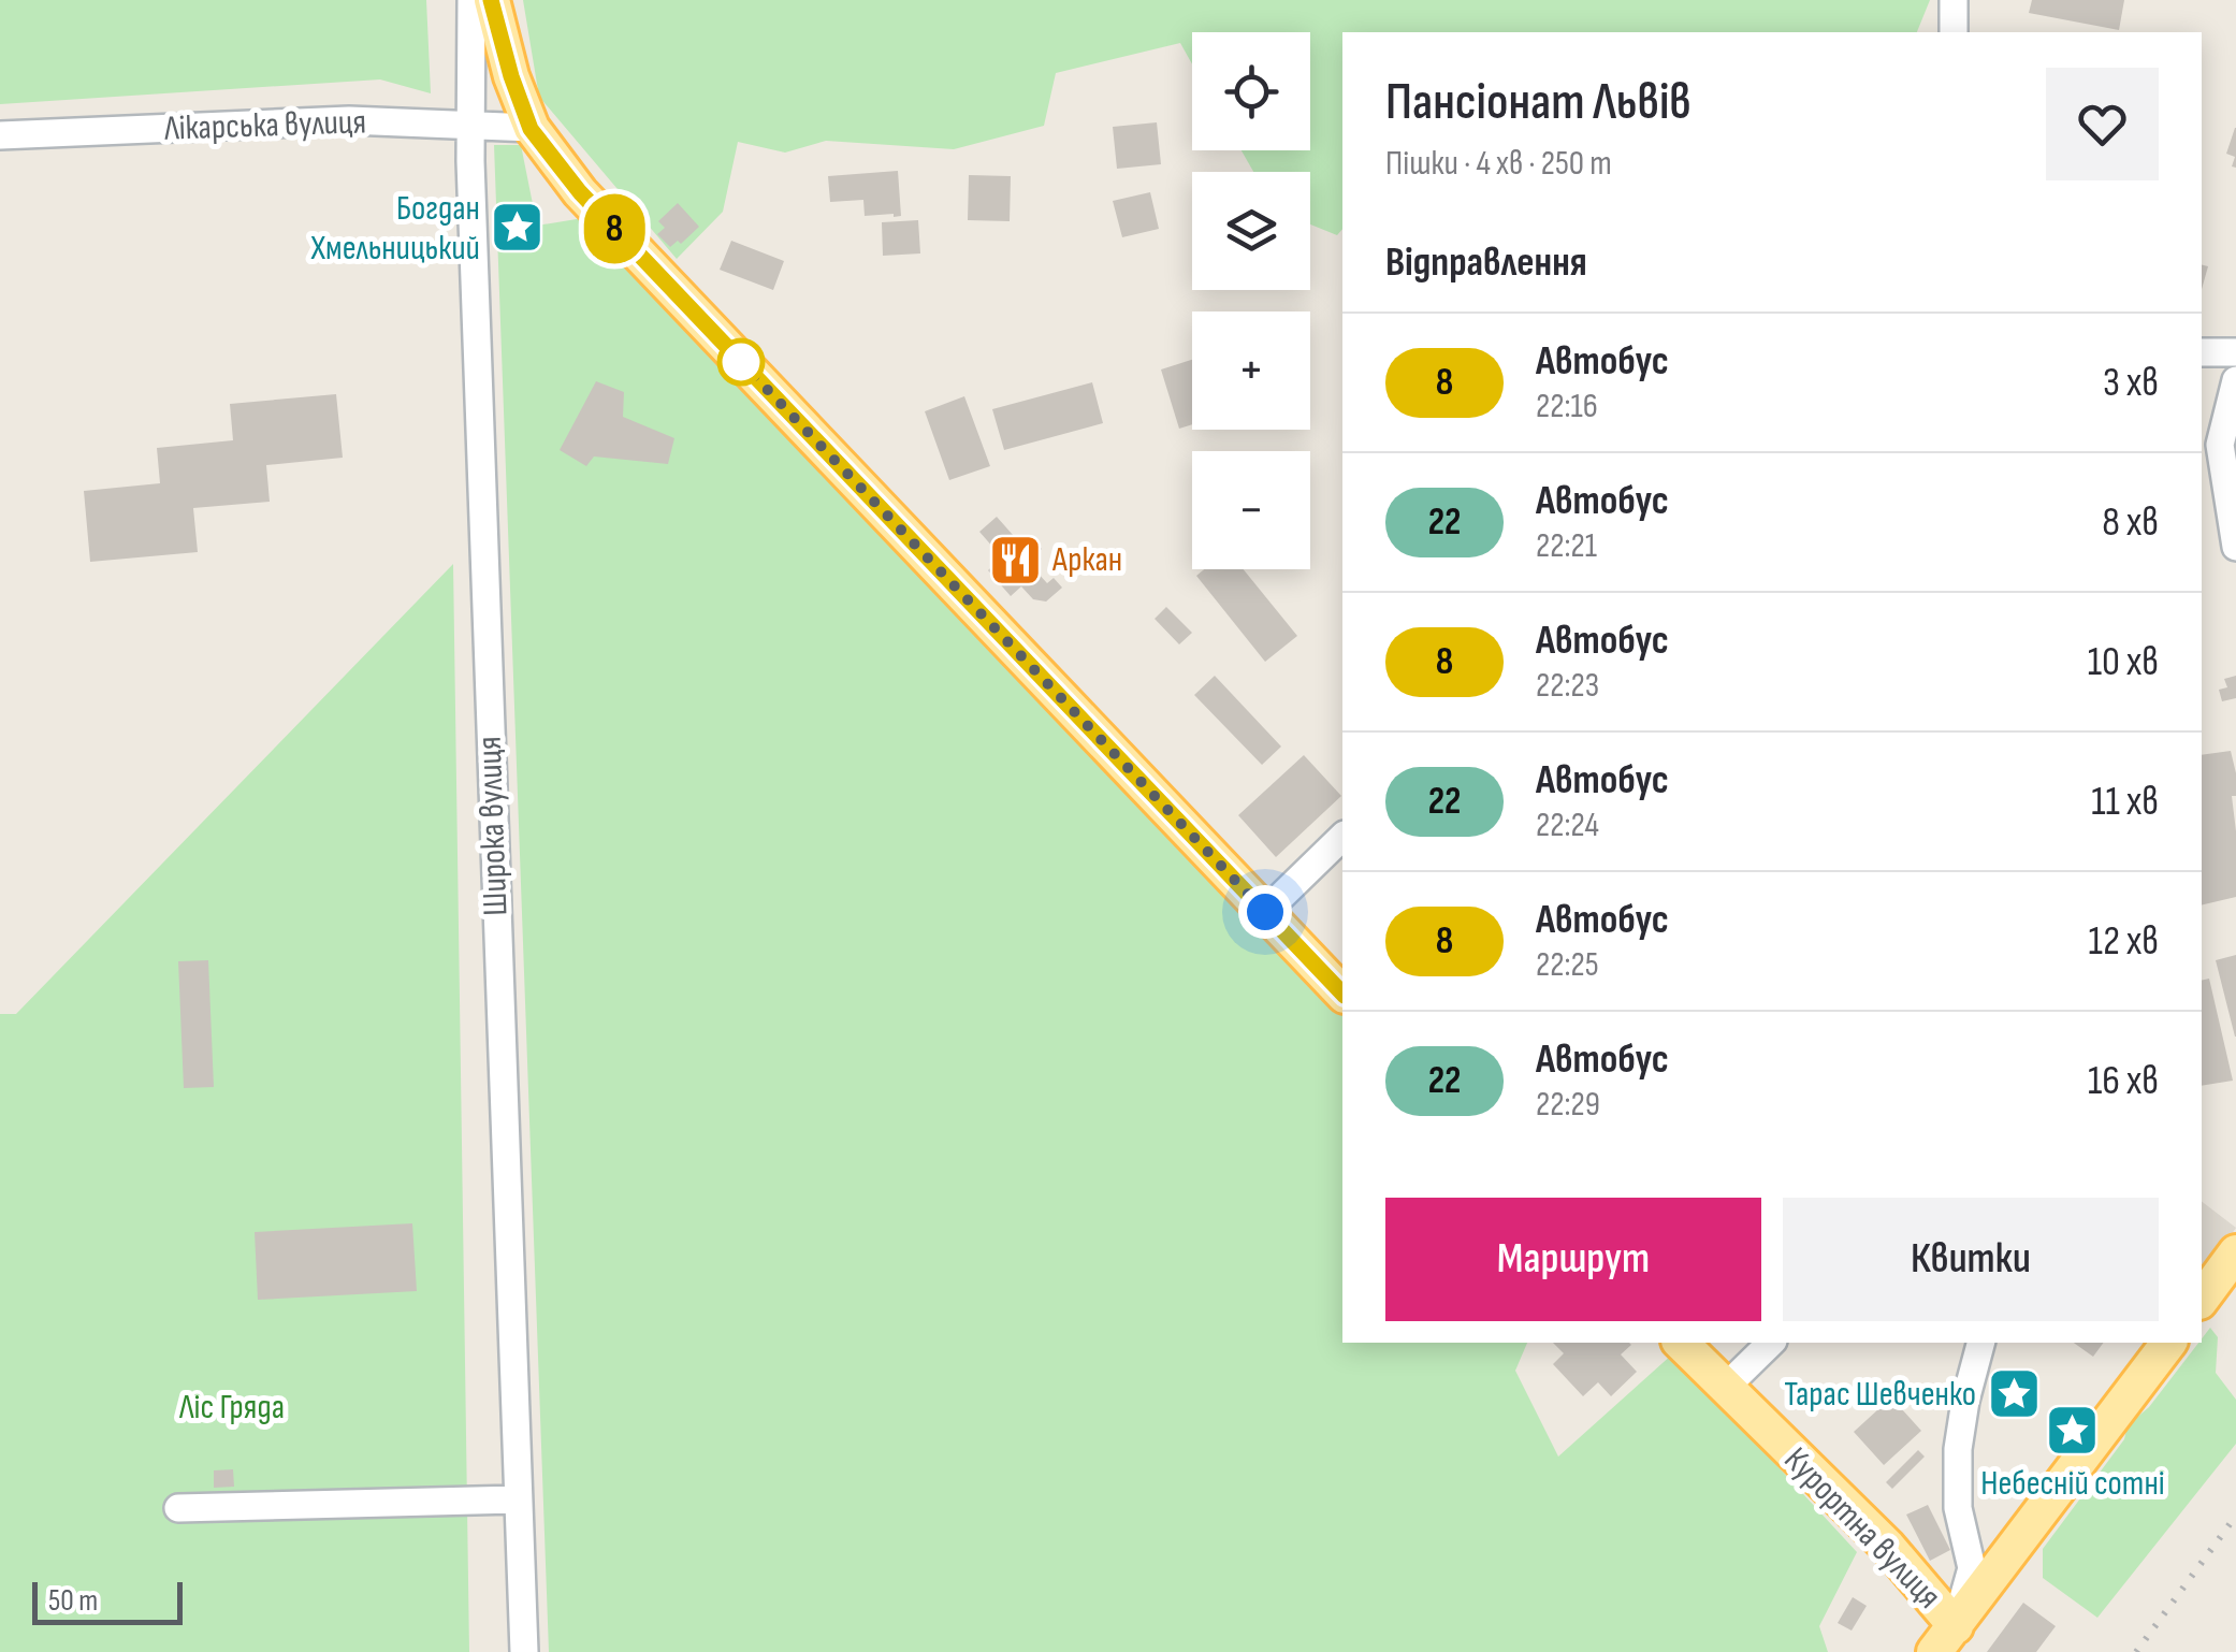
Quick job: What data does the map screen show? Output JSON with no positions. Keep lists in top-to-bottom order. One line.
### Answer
{"streets":{"main road":["Курортна вулиця"],"street":["Лікарська вулиця","Широка вулиця"]},"crossings":[["Лікарська вулиця","Широка вулиця"]],"parks":["Ліс Гряда"],"places":{"place":["Богдан Хмельницький","Тарас Шевченко","Небесній сотні"],"restaurant":["Аркан"]},"lines":["bus line 8"],"scale_bar":"50 m","page":{"on_map":"8","map_buttons":["+","−"],"heading":[["Пансіонат Львів","Пішки · 4 хв · 250 m"],"Відправлення"],"list":[{"mark":"8","name":"Автобус","note":"22:16","value":"3 хв"},{"mark":"22","name":"Автобус","note":"22:21","value":"8 хв"},{"mark":"8","name":"Автобус","note":"22:23","value":"10 хв"},{"mark":"22","name":"Автобус","note":"22:24","value":"11 хв"},{"mark":"8","name":"Автобус","note":"22:25","value":"12 хв"},{"mark":"22","name":"Автобус","note":"22:29","value":"16 хв"}],"buttons":["Маршрут","Квитки"],"scale":"50 m"}}
